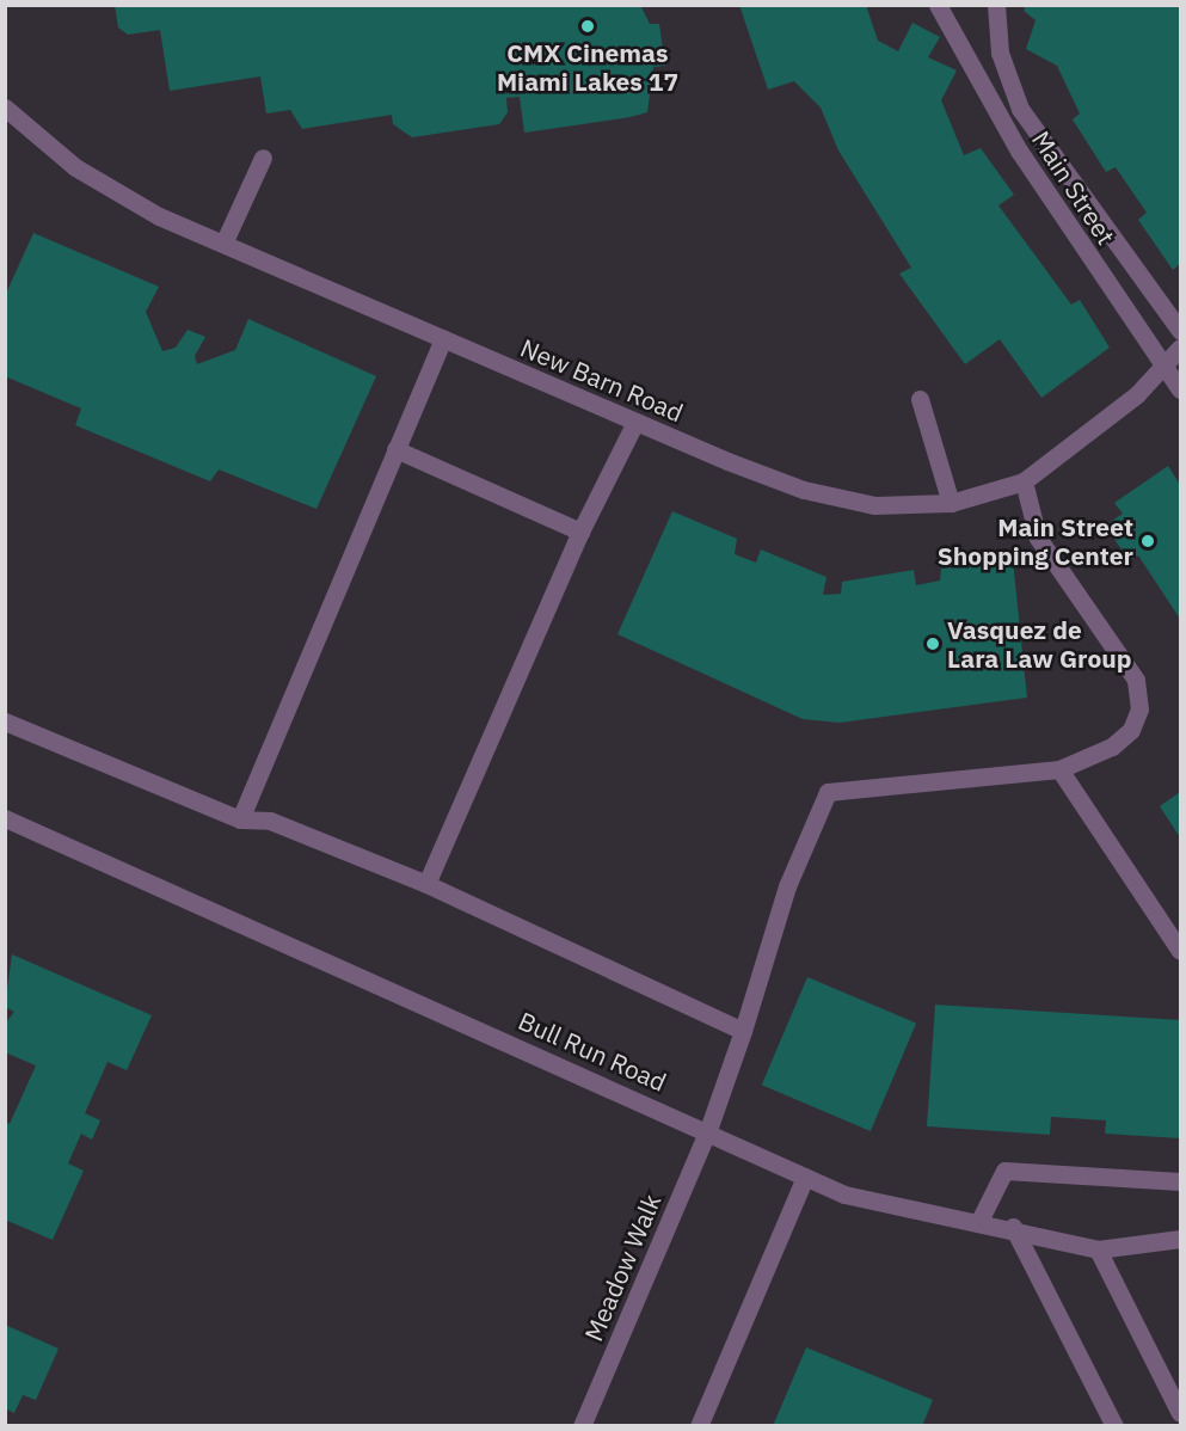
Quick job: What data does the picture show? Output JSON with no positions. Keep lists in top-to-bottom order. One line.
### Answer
{"streets":{"street":["Main Street","New Barn Road","Bull Run Road","Meadow Walk"]},"crossings":[["Main Street","New Barn Road"],["Bull Run Road","Meadow Walk"]],"places":["CMX Cinemas Miami Lakes 17","Main Street Shopping Center","Vasquez de Lara Law Group"]}
